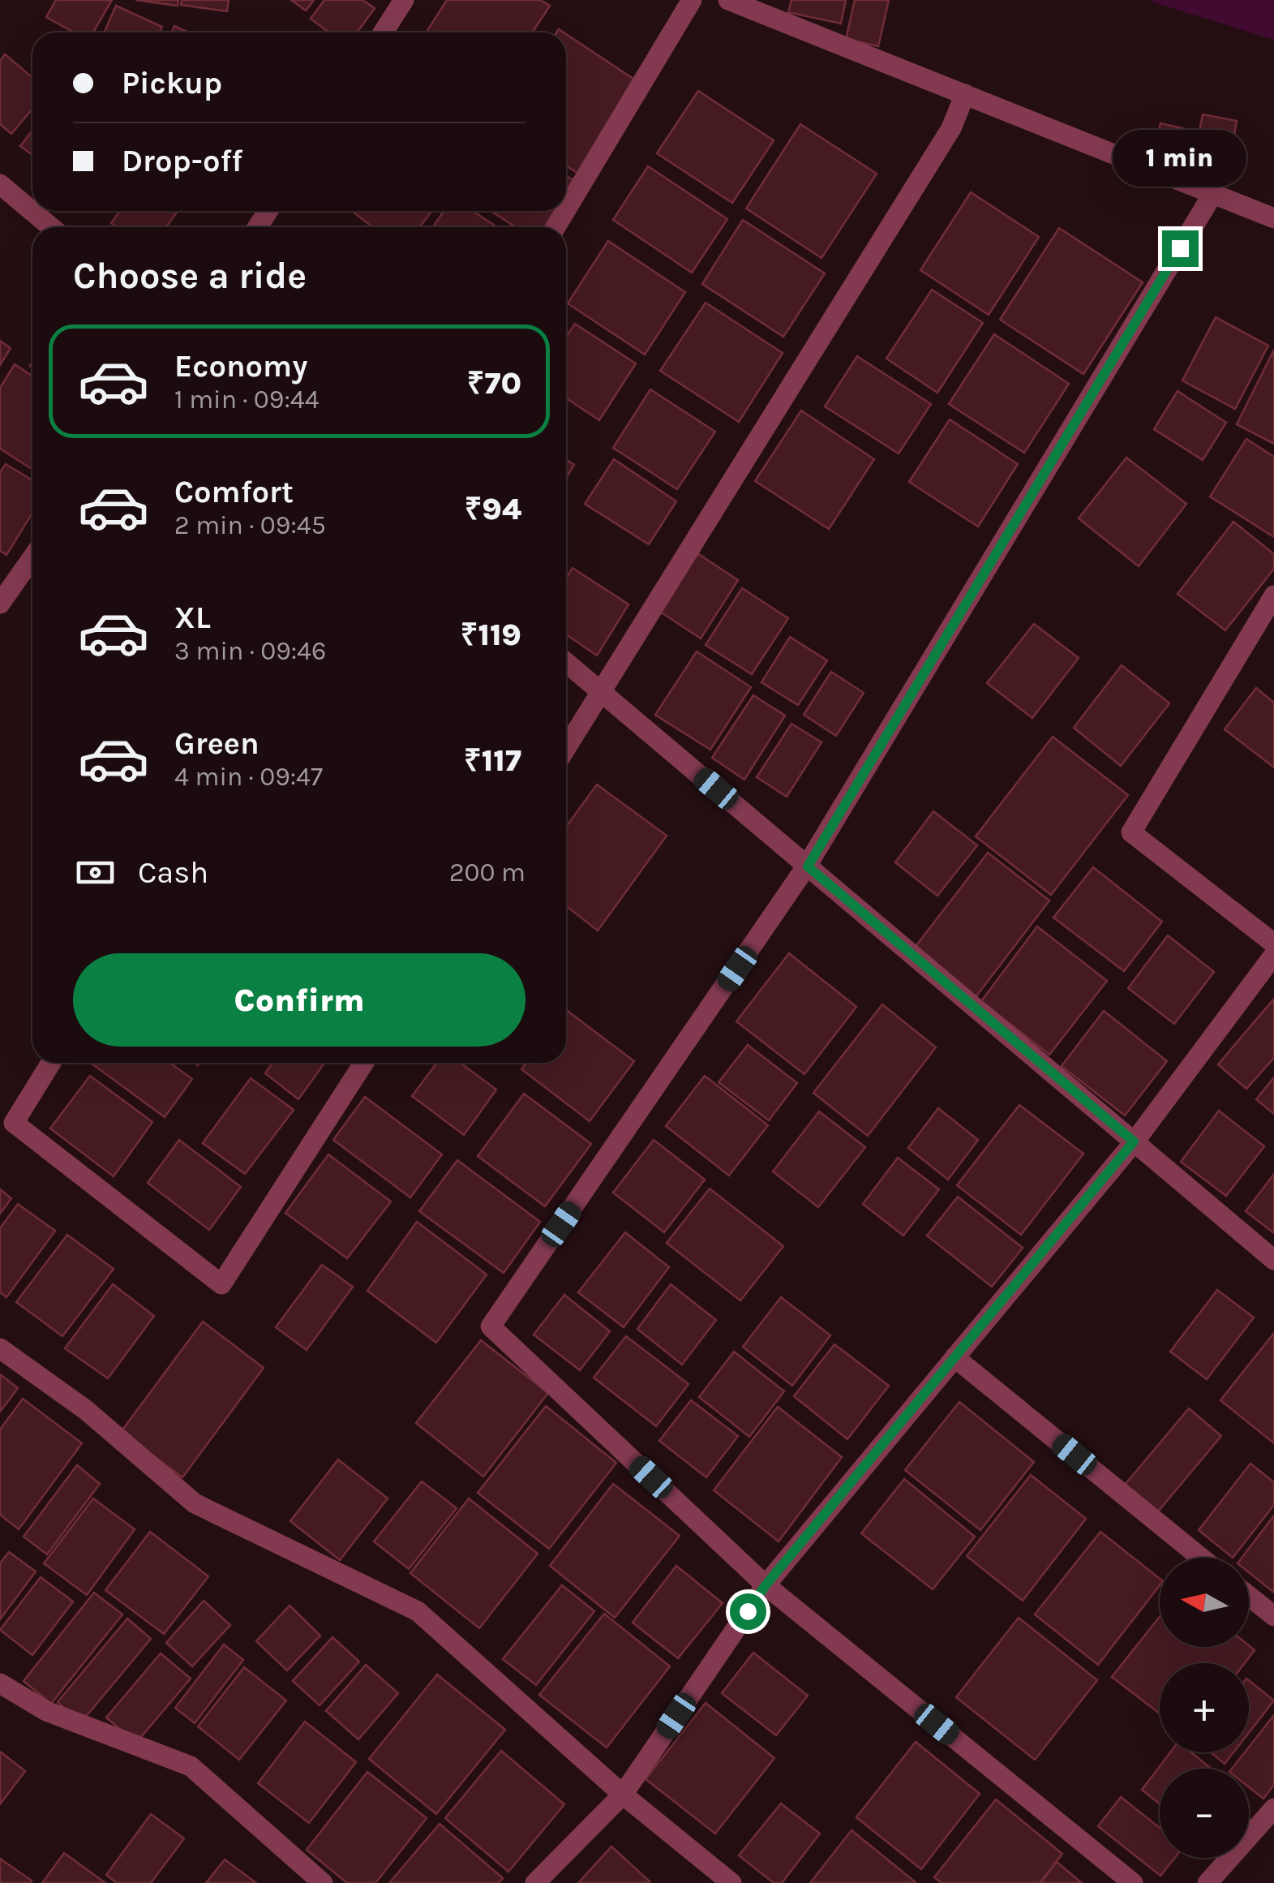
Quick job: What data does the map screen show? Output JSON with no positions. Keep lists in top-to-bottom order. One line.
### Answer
{"north":"left","page":{"banner":["Pickup","Drop-off"],"bubble":"1 min","heading":"Choose a ride","list":[{"name":"Economy","note":"1 min · 09:44","value":"₹70"},{"name":"Comfort","note":"2 min · 09:45","value":"₹94"},{"name":"XL","note":"3 min · 09:46","value":"₹119"},{"name":"Green","note":"4 min · 09:47","value":"₹117"}],"pay":["Cash","200 m"],"buttons":"Confirm","map_buttons":["+","−"]}}
